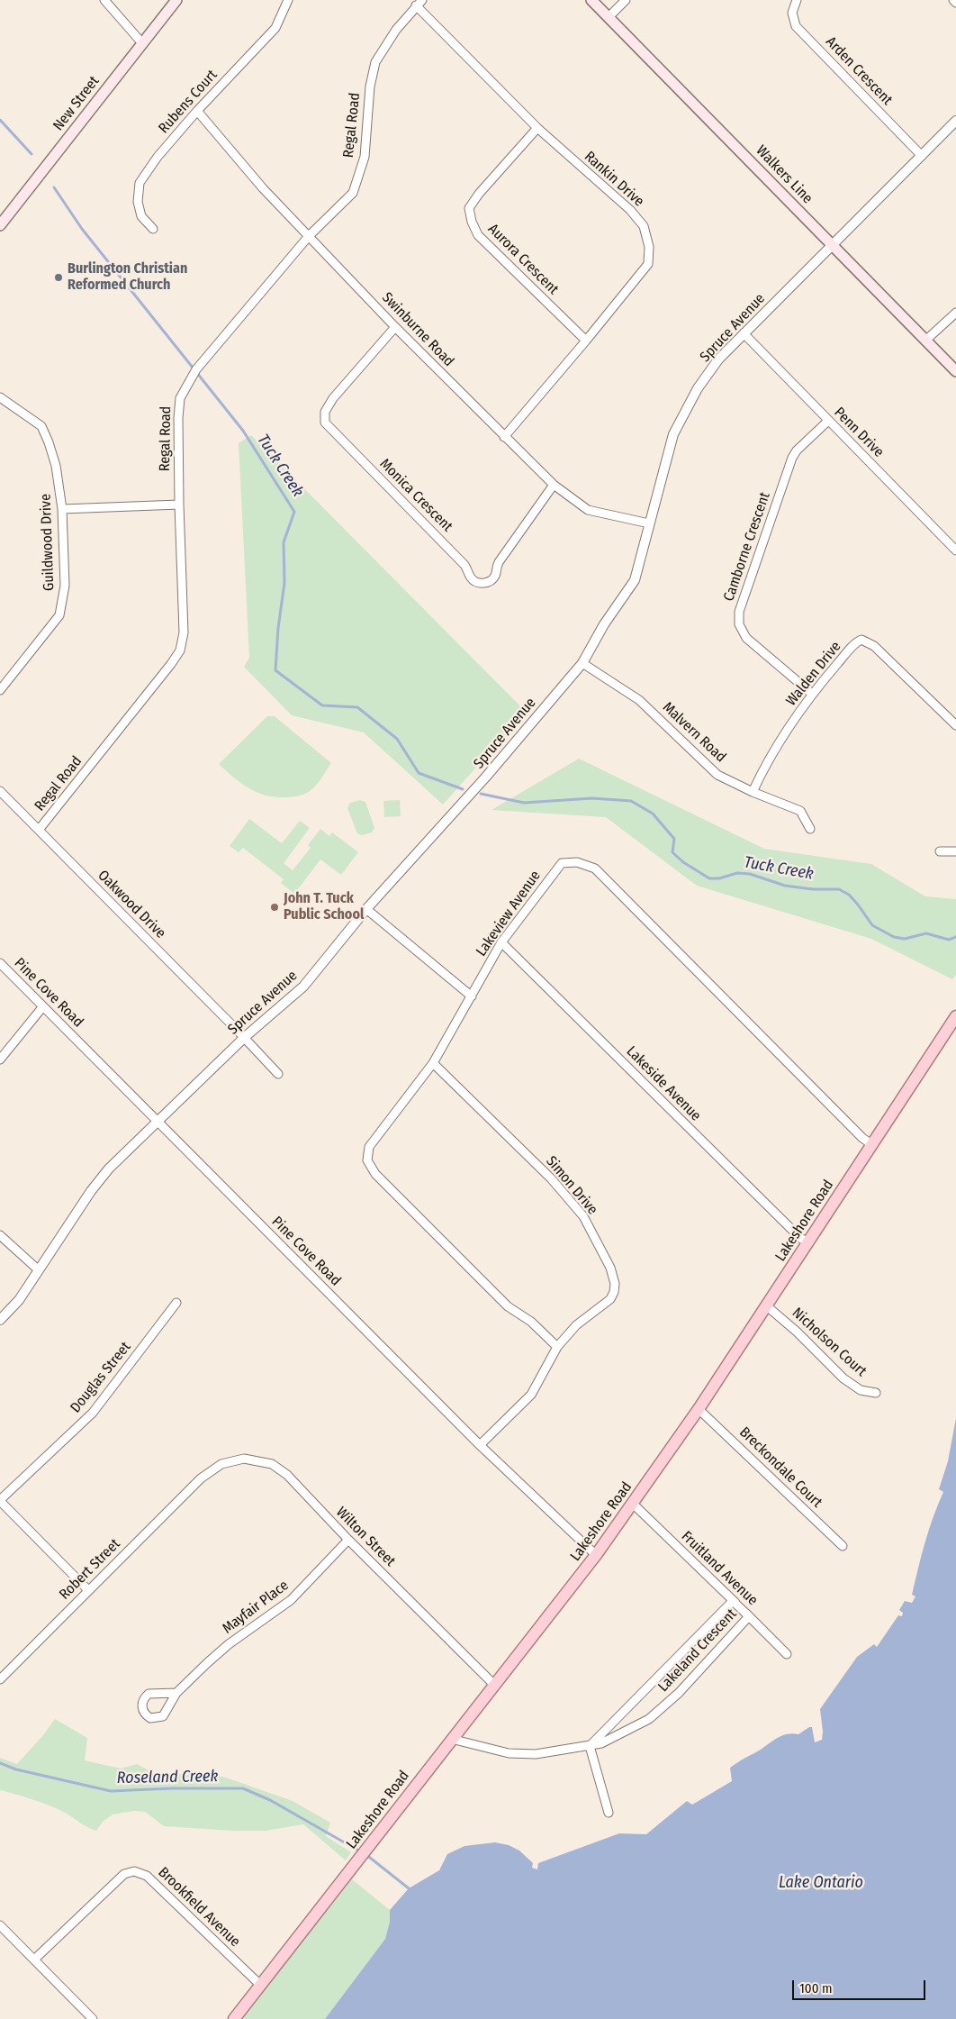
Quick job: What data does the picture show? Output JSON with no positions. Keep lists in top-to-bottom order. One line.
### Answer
{"streets":{"main road":["New Street","Walkers Line","Lakeshore Road"],"street":["Arden Crescent","Rubens Court","Regal Road","Rankin Drive","Aurora Crescent","Spruce Avenue","Swinburne Road","Penn Drive","Monica Crescent","Guildwood Drive","Camborne Crescent","Walden Drive","Malvern Road","Oakwood Drive","Lakeview Avenue","Pine Cove Road","Lakeside Avenue","Simon Drive","Nicholson Court","Douglas Street","Breckondale Court","Wilton Street","Fruitland Avenue","Robert Street","Mayfair Place","Lakeland Crescent","Brookfield Avenue"]},"crossings":[["Arden Crescent","Spruce Avenue"],["Rubens Court","Swinburne Road"],["Regal Road","Rankin Drive"],["Regal Road","Swinburne Road"],["Regal Road","Oakwood Drive"],["Walkers Line","Spruce Avenue"],["Rankin Drive","Aurora Crescent"],["Rankin Drive","Swinburne Road"],["Spruce Avenue","Swinburne Road"],["Spruce Avenue","Penn Drive"],["Spruce Avenue","Malvern Road"],["Spruce Avenue","Oakwood Drive"],["Spruce Avenue","Pine Cove Road"],["Swinburne Road","Monica Crescent"],["Penn Drive","Camborne Crescent"],["Camborne Crescent","Walden Drive"],["Walden Drive","Malvern Road"],["Lakeview Avenue","Lakeside Avenue"],["Lakeview Avenue","Simon Drive"],["Lakeview Avenue","Lakeshore Road"],["Pine Cove Road","Simon Drive"],["Pine Cove Road","Lakeshore Road"],["Lakeside Avenue","Lakeshore Road"],["Lakeshore Road","Nicholson Court"],["Lakeshore Road","Breckondale Court"],["Lakeshore Road","Wilton Street"],["Lakeshore Road","Fruitland Avenue"],["Lakeshore Road","Lakeland Crescent"],["Lakeshore Road","Brookfield Avenue"],["Wilton Street","Robert Street"],["Wilton Street","Mayfair Place"],["Fruitland Avenue","Lakeland Crescent"]],"water":["Tuck Creek","Roseland Creek","Lake Ontario"],"places":["Burlington Christian Reformed Church","John T. Tuck Public School"],"scale_bar":"100 m"}
